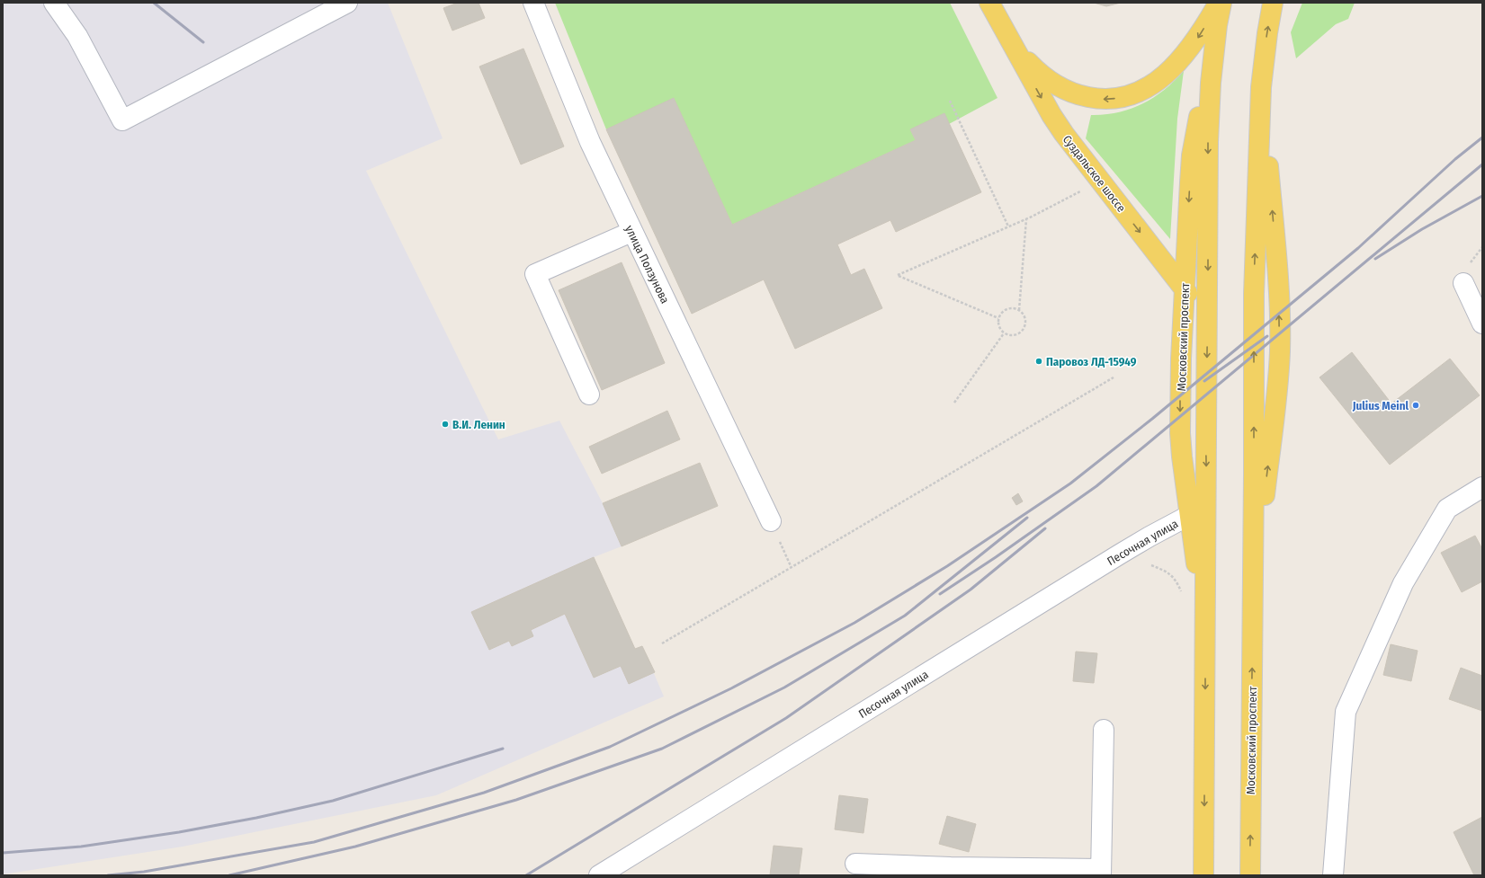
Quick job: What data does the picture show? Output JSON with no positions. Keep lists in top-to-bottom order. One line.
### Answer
{"streets":{"main road":["Суздальское шоссе","Московский проспект"],"street":["улица Ползунова","Песочная улица"]},"crossings":[["Суздальское шоссе","Московский проспект"],["Московский проспект","Песочная улица"]],"places":["Паровоз ЛД-15949","Julius Meinl","В.И. Ленин"]}
